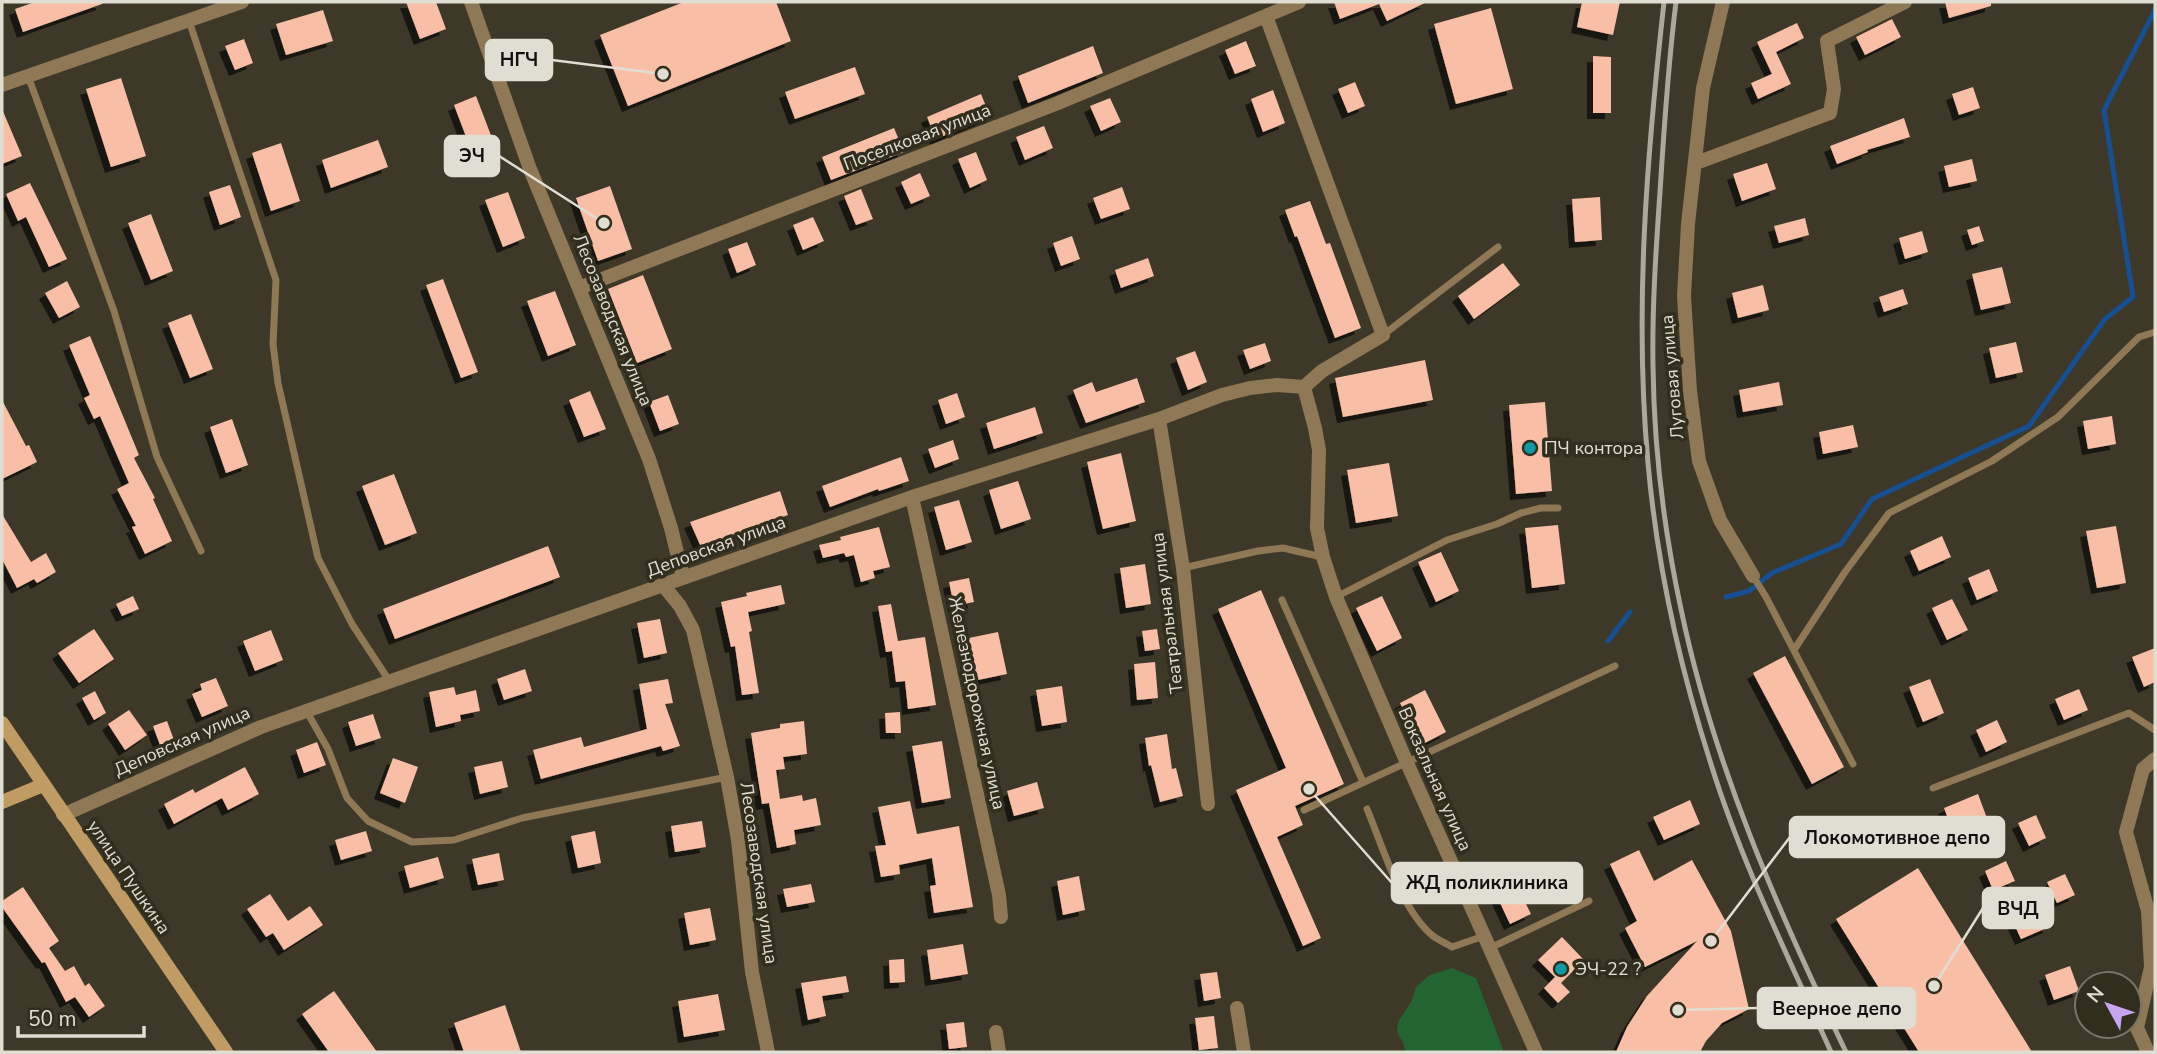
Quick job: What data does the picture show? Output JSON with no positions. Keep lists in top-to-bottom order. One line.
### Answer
{"streets":{"street":["Поселковая улица","Лесозаводская улица","Луговая улица","Деповская улица","Театральная улица","Железнодорожная улица","Вокзальная улица","улица Пушкина"]},"crossings":[["Поселковая улица","Лесозаводская улица"],["Лесозаводская улица","Деповская улица"],["Деповская улица","Театральная улица"],["Деповская улица","Железнодорожная улица"],["Деповская улица","Вокзальная улица"],["Деповская улица","улица Пушкина"]],"places":["НГЧ","ЭЧ","ПЧ контора","ЖД поликлиника","Локомотивное депо","ЭЧ-22 ?","ВЧД","Веерное депо"],"scale_bar":"50 m","north":"top left"}
